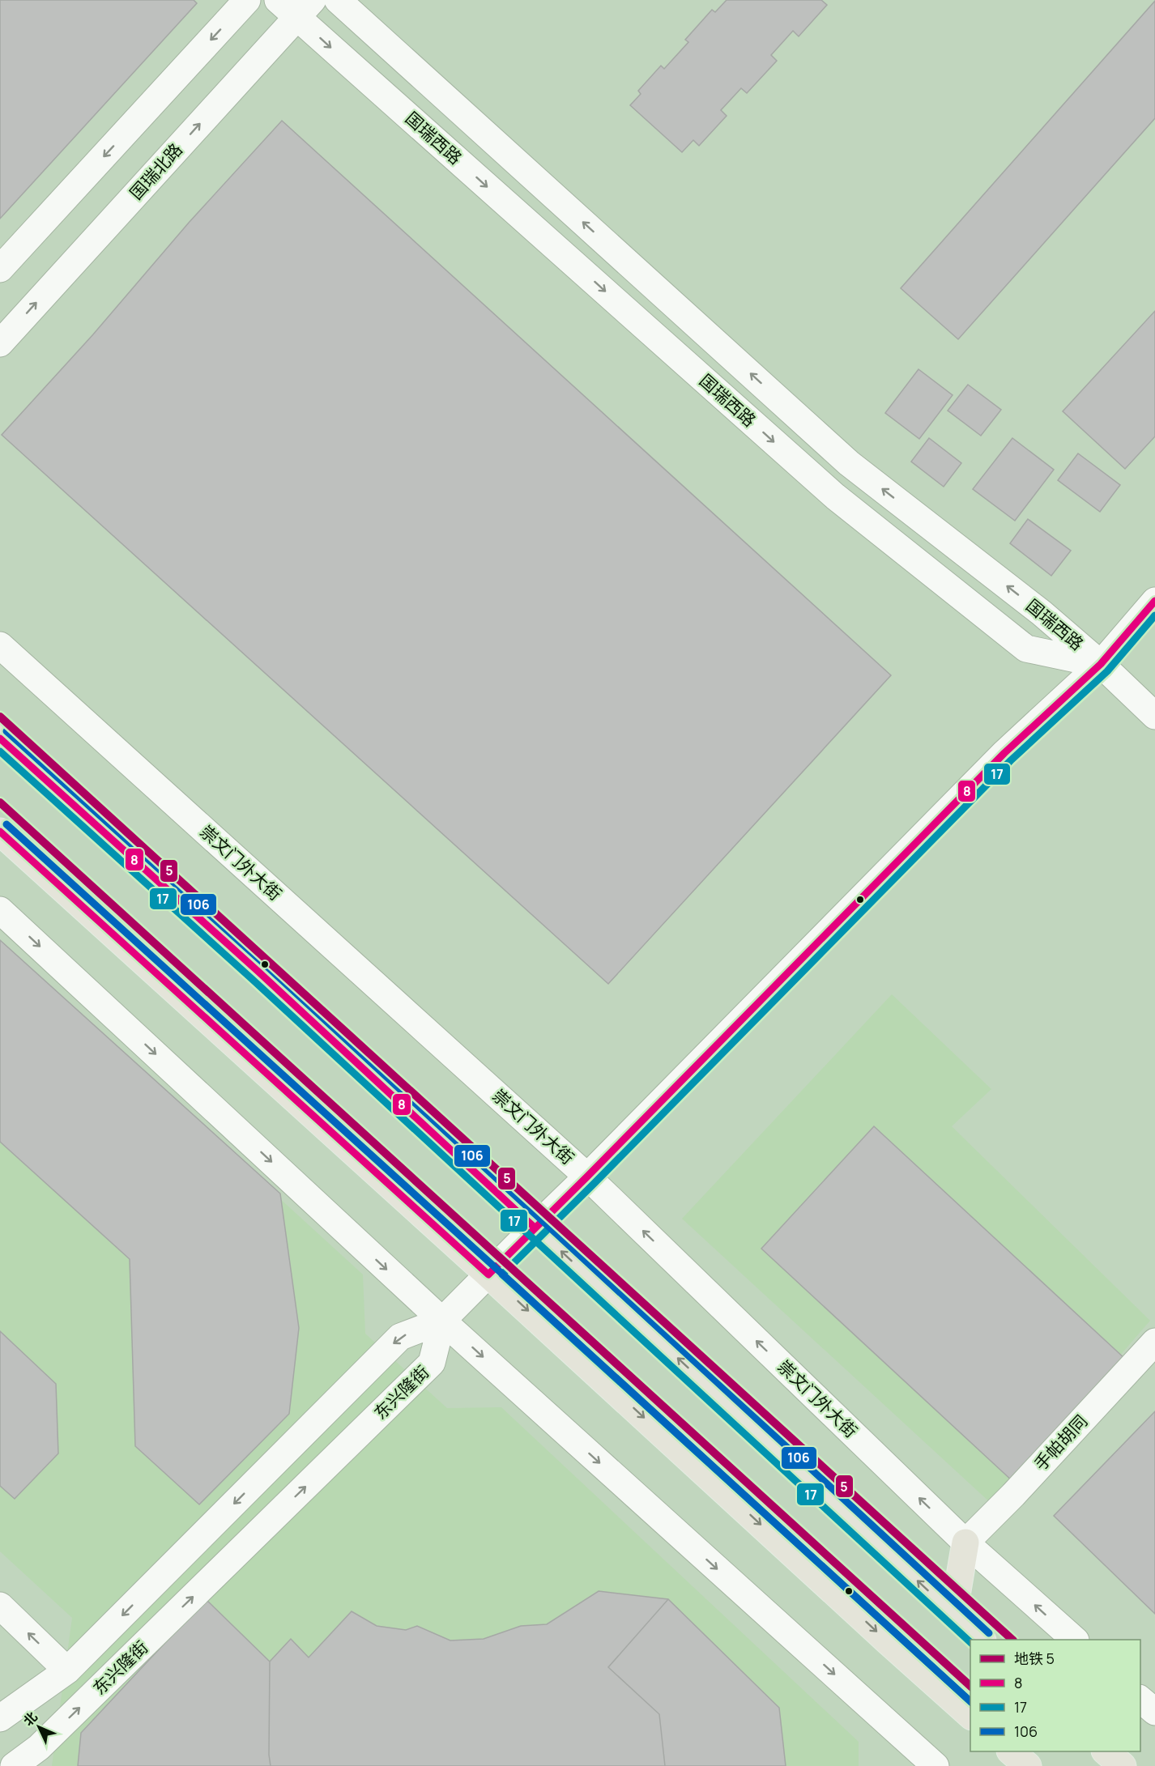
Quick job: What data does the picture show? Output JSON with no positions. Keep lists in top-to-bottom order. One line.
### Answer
{"streets":{"street":["国瑞西路","国瑞北路","崇文门外大街","东兴隆街","手帕胡同"]},"crossings":[["国瑞西路","国瑞北路"],["崇文门外大街","手帕胡同"]],"lines":["transit line 8","transit line 17","metro line 5","transit line 106"],"legend":["地铁 5","8","17","106"],"north":"top left"}
